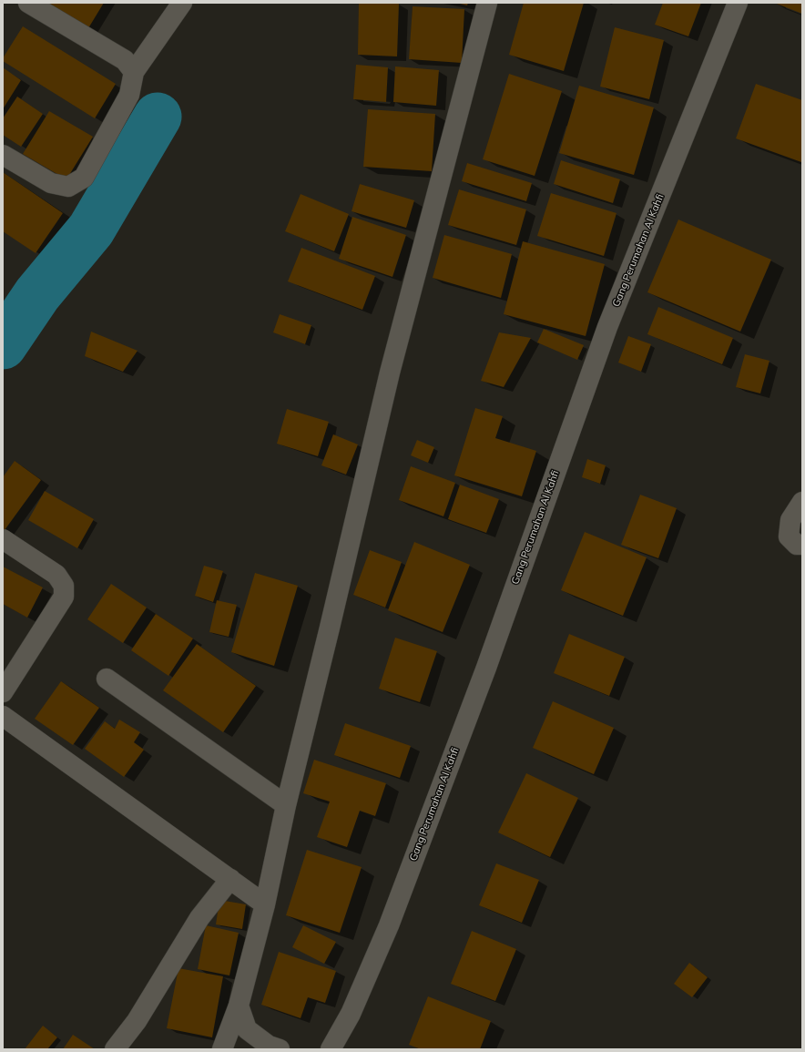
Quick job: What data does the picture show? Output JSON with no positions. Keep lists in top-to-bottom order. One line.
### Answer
{"streets":{"street":["Gang Perumahan Al Kahfi"]}}
